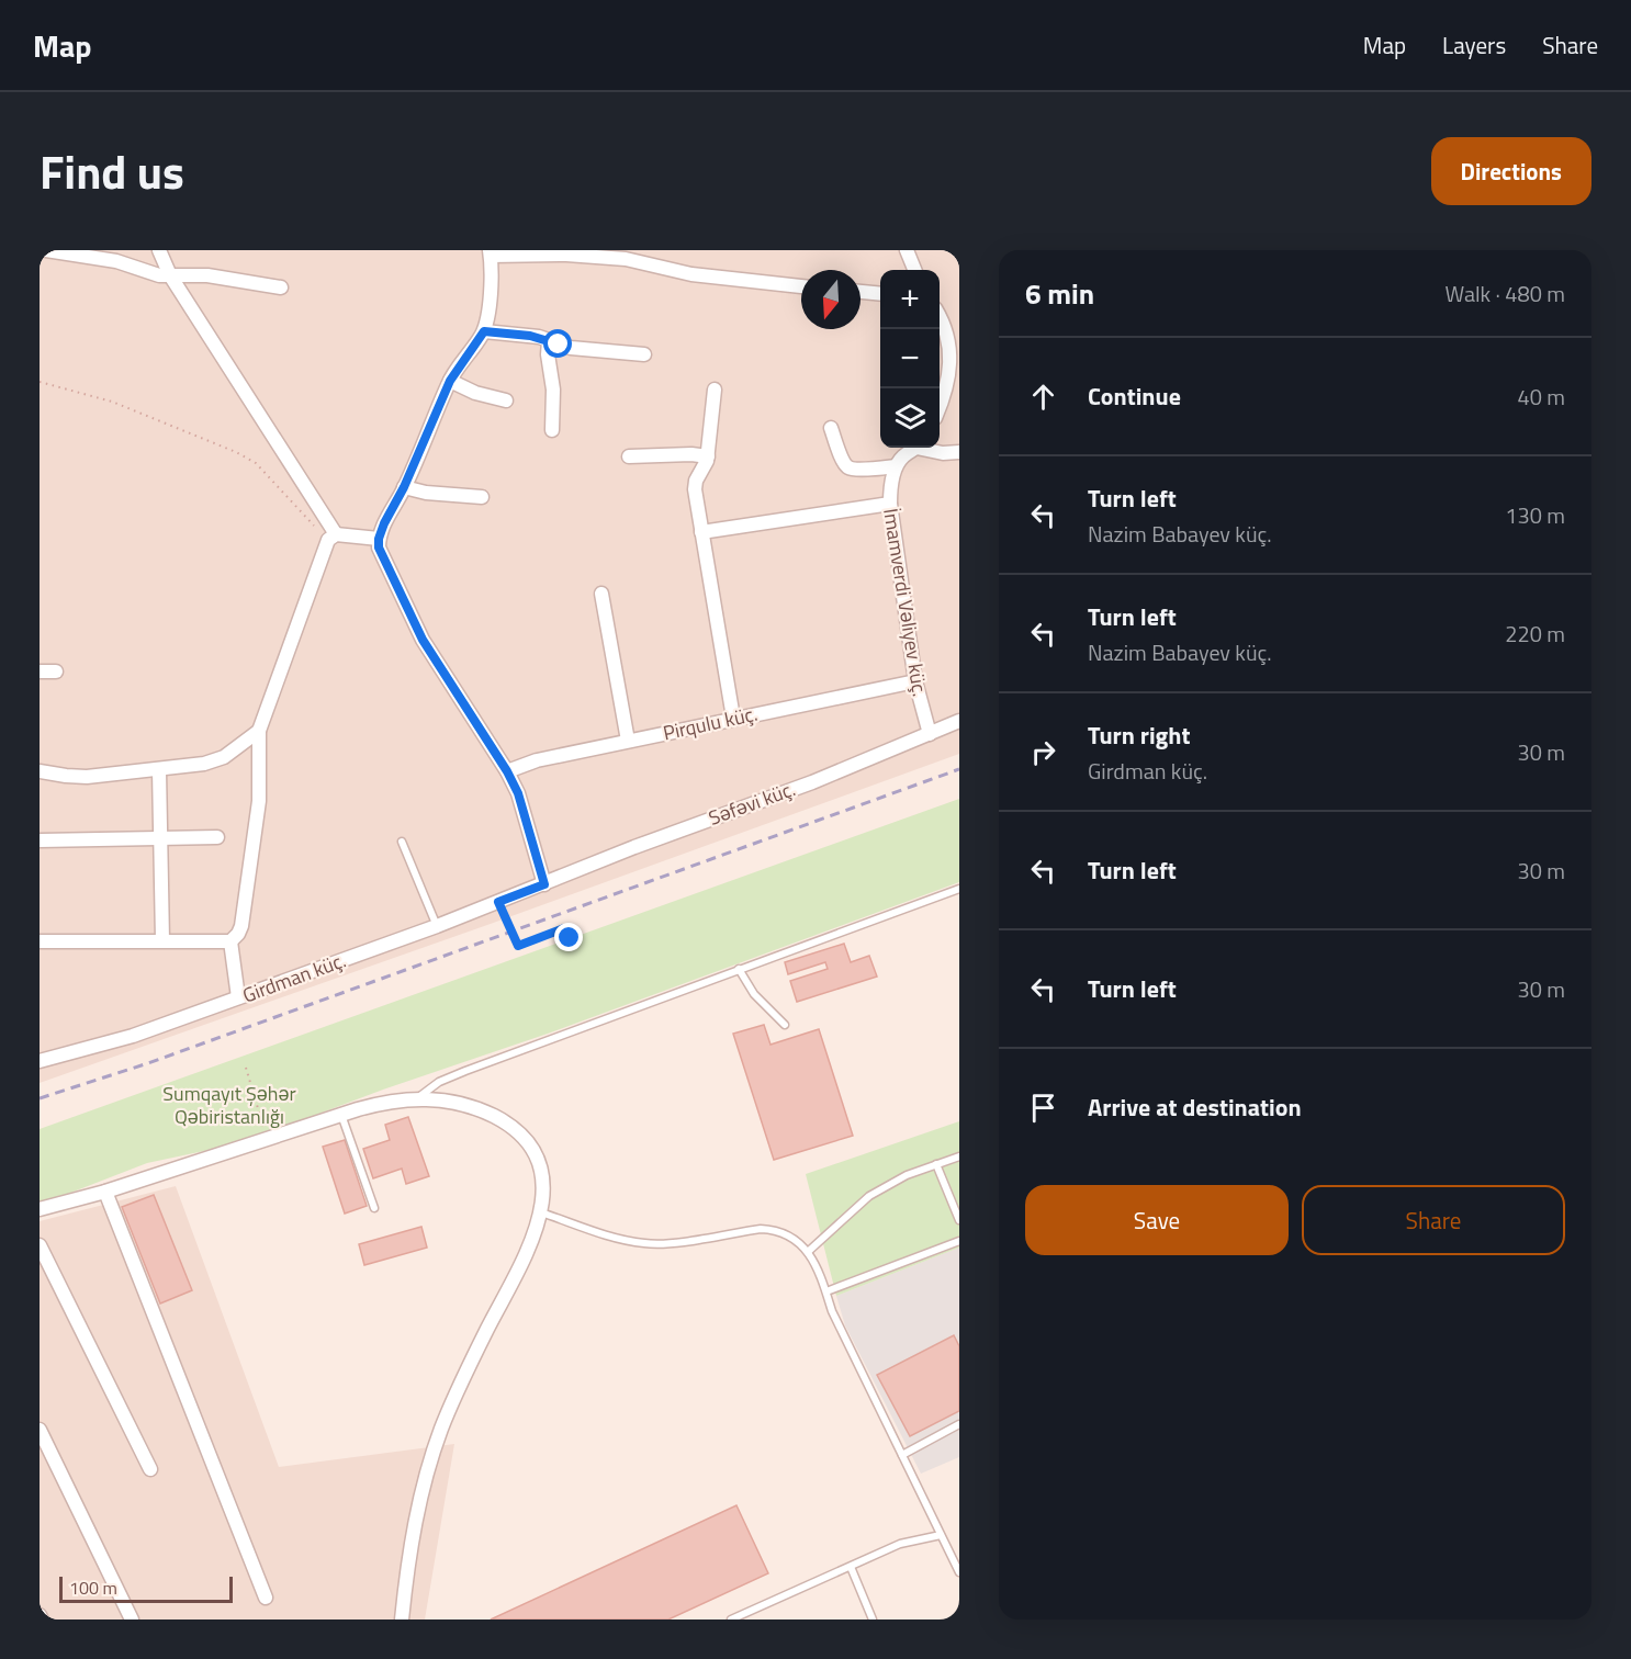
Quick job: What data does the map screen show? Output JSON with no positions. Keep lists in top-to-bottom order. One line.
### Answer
{"streets":{"street":["İmamverdi Vəliyev küç.","Pirqulu küç.","Səfəvi küç.","Girdman küç."]},"crossings":[["İmamverdi Vəliyev küç.","Pirqulu küç."],["İmamverdi Vəliyev küç.","Səfəvi küç."],["Səfəvi küç.","Girdman küç."]],"parks":["Sumqayıt Şəhər Qəbiristanlığı"],"scale_bar":"100 m","north":"bottom","page":{"header":"Map","nav":["Map","Layers","Share"],"title":"Find us","buttons":["Directions",["Save","Share"]],"heading":["6 min","Walk · 480 m"],"map_buttons":["+","−"],"list":[["Continue","40 m"],["Turn left","Nazim Babayev küç.","130 m"],["Turn left","Nazim Babayev küç.","220 m"],["Turn right","Girdman küç.","30 m"],["Turn left","30 m"],["Turn left","30 m"],"Arrive at destination"],"scale":"100 m"}}
